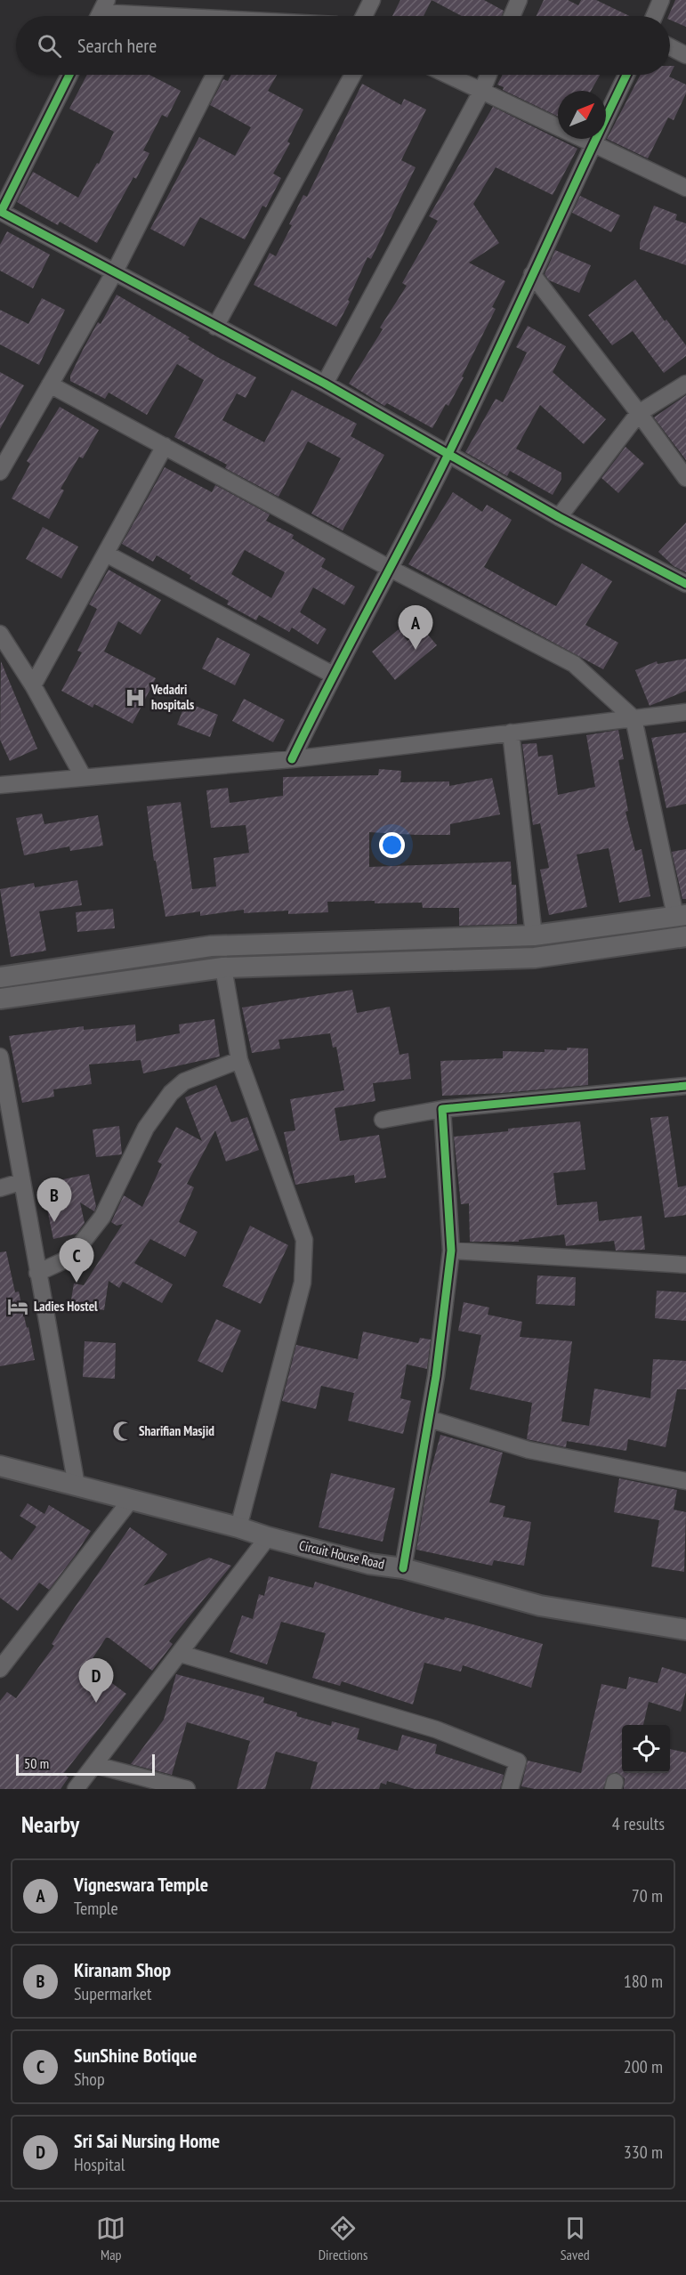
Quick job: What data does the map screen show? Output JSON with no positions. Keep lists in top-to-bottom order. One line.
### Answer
{"streets":{"street":["Circuit House Road"]},"places":{"hospital":["Vedadri hospitals"],"hotel":["Ladies Hostel"],"mosque":["Sharifian Masjid"]},"scale_bar":"50 m","north":"top right","page":{"search":"Search here","pins":["A","B","C","D"],"scale":"50 m","heading":["Nearby","4 results"],"list":[{"mark":"A","name":"Vigneswara Temple","note":"Temple","value":"70 m"},{"mark":"B","name":"Kiranam Shop","note":"Supermarket","value":"180 m"},{"mark":"C","name":"SunShine Botique","note":"Shop","value":"200 m"},{"mark":"D","name":"Sri Sai Nursing Home","note":"Hospital","value":"330 m"}],"nav":["Map","Directions","Saved"]}}
